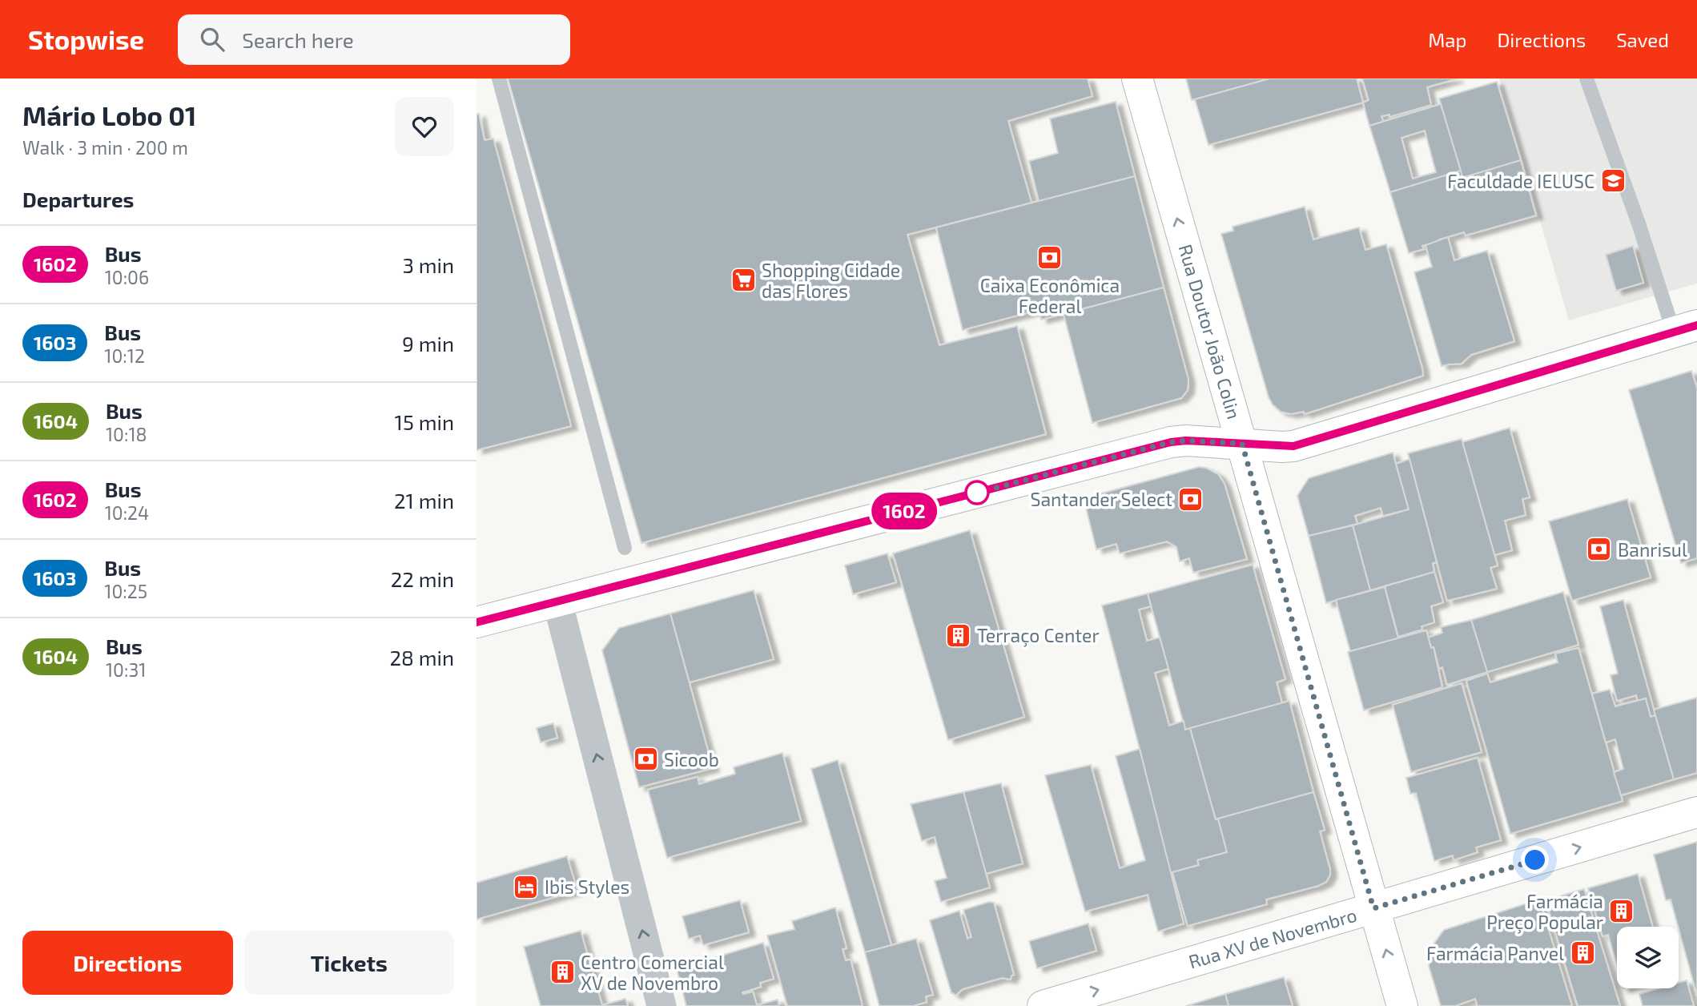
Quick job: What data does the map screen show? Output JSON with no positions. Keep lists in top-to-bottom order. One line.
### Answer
{"streets":{"main road":["Rua Doutor João Colin","Rua XV de Novembro"]},"crossings":[["Rua Doutor João Colin","Rua XV de Novembro"]],"one_way":["Rua Doutor João Colin","Rua XV de Novembro"],"places":{"school or university":["Faculdade IELUSC"],"bank":["Caixa Econômica Federal","Santander Select","Banrisul","Sicoob"],"supermarket":["Shopping Cidade das Flores"],"building":["Terraço Center","Farmácia Preço Popular","Farmácia Panvel","Centro Comercial XV de Novembro"],"hotel":["Ibis Styles"]},"lines":["bus line 1602"],"page":{"header":"Stopwise","search":"Search here","nav":["Map","Directions","Saved"],"heading":[["Mário Lobo 01","Walk · 3 min · 200 m"],"Departures"],"on_map":"1602","list":[{"mark":"1602","name":"Bus","note":"10:06","value":"3 min"},{"mark":"1603","name":"Bus","note":"10:12","value":"9 min"},{"mark":"1604","name":"Bus","note":"10:18","value":"15 min"},{"mark":"1602","name":"Bus","note":"10:24","value":"21 min"},{"mark":"1603","name":"Bus","note":"10:25","value":"22 min"},{"mark":"1604","name":"Bus","note":"10:31","value":"28 min"}],"buttons":["Directions","Tickets"]}}
